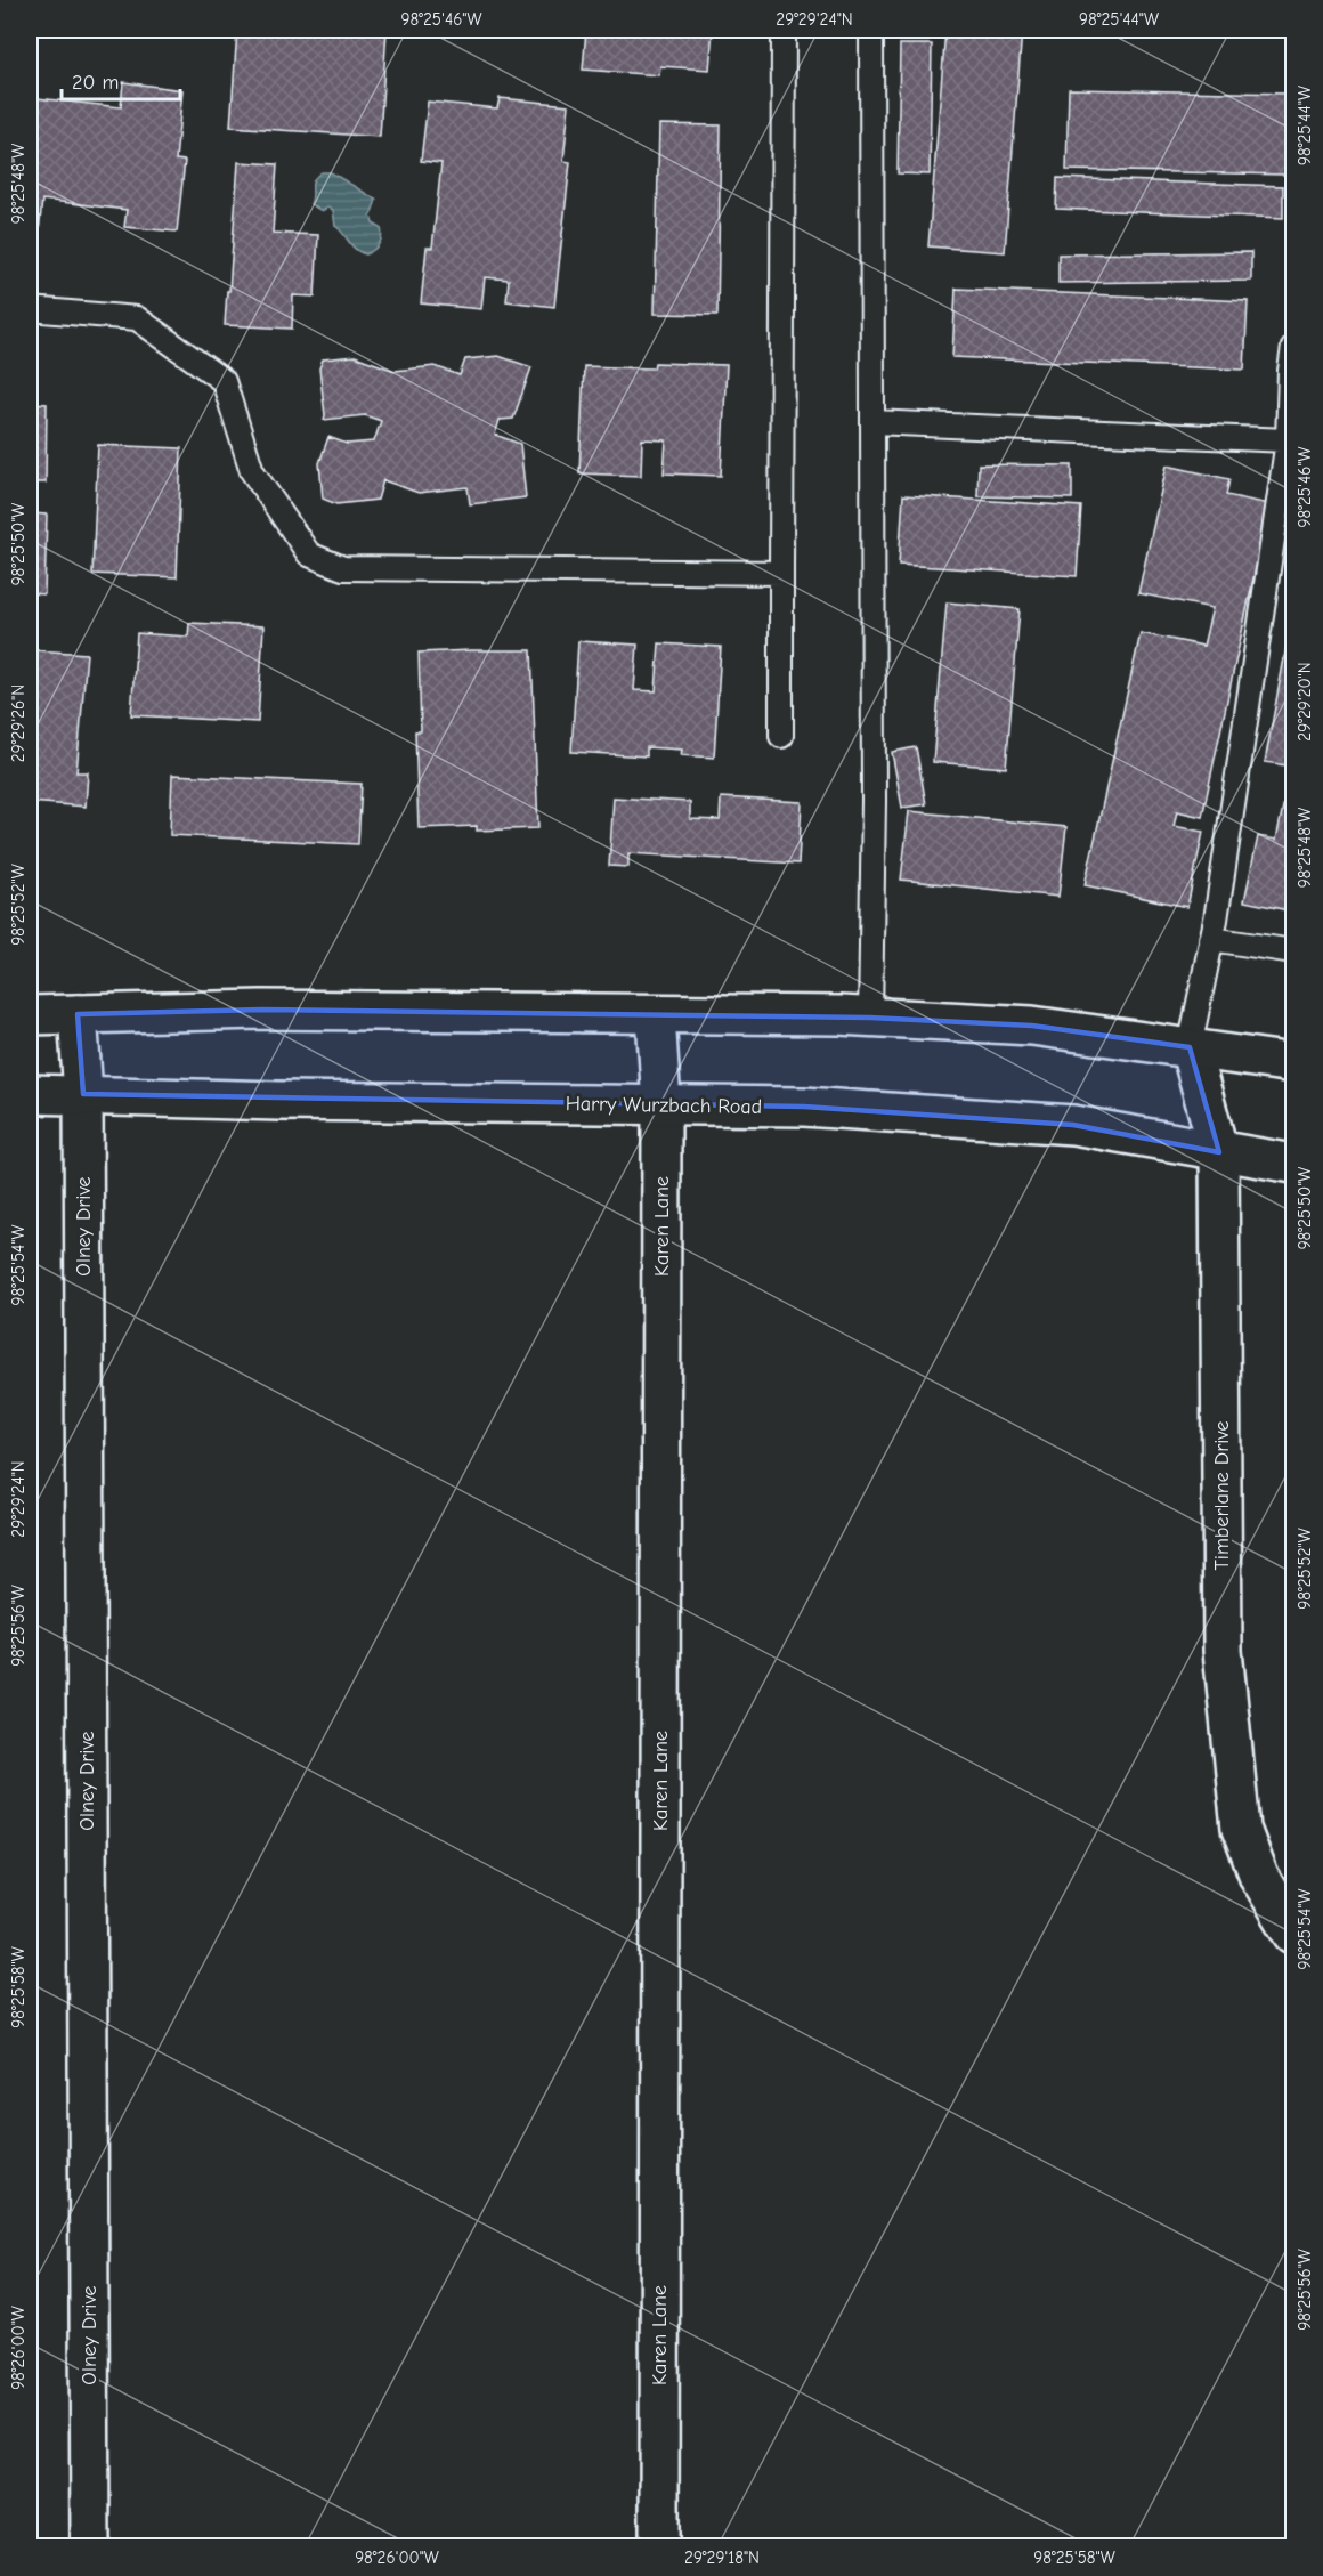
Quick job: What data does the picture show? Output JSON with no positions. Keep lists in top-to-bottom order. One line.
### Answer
{"streets":{"street":["Harry Wurzbach Road","Olney Drive","Karen Lane","Timberlane Drive"]},"crossings":[["Harry Wurzbach Road","Olney Drive"],["Harry Wurzbach Road","Karen Lane"],["Harry Wurzbach Road","Timberlane Drive"]],"scale_bar":"20 m","coordinates":["98°25'46\"W","29°29'24\"N","98°25'44\"W","98°25'48\"W","98°25'50\"W","29°29'20\"N","29°29'26\"N","98°25'52\"W","98°25'54\"W","98°25'56\"W","98°25'58\"W","98°26'00\"W","29°29'18\"N"]}
